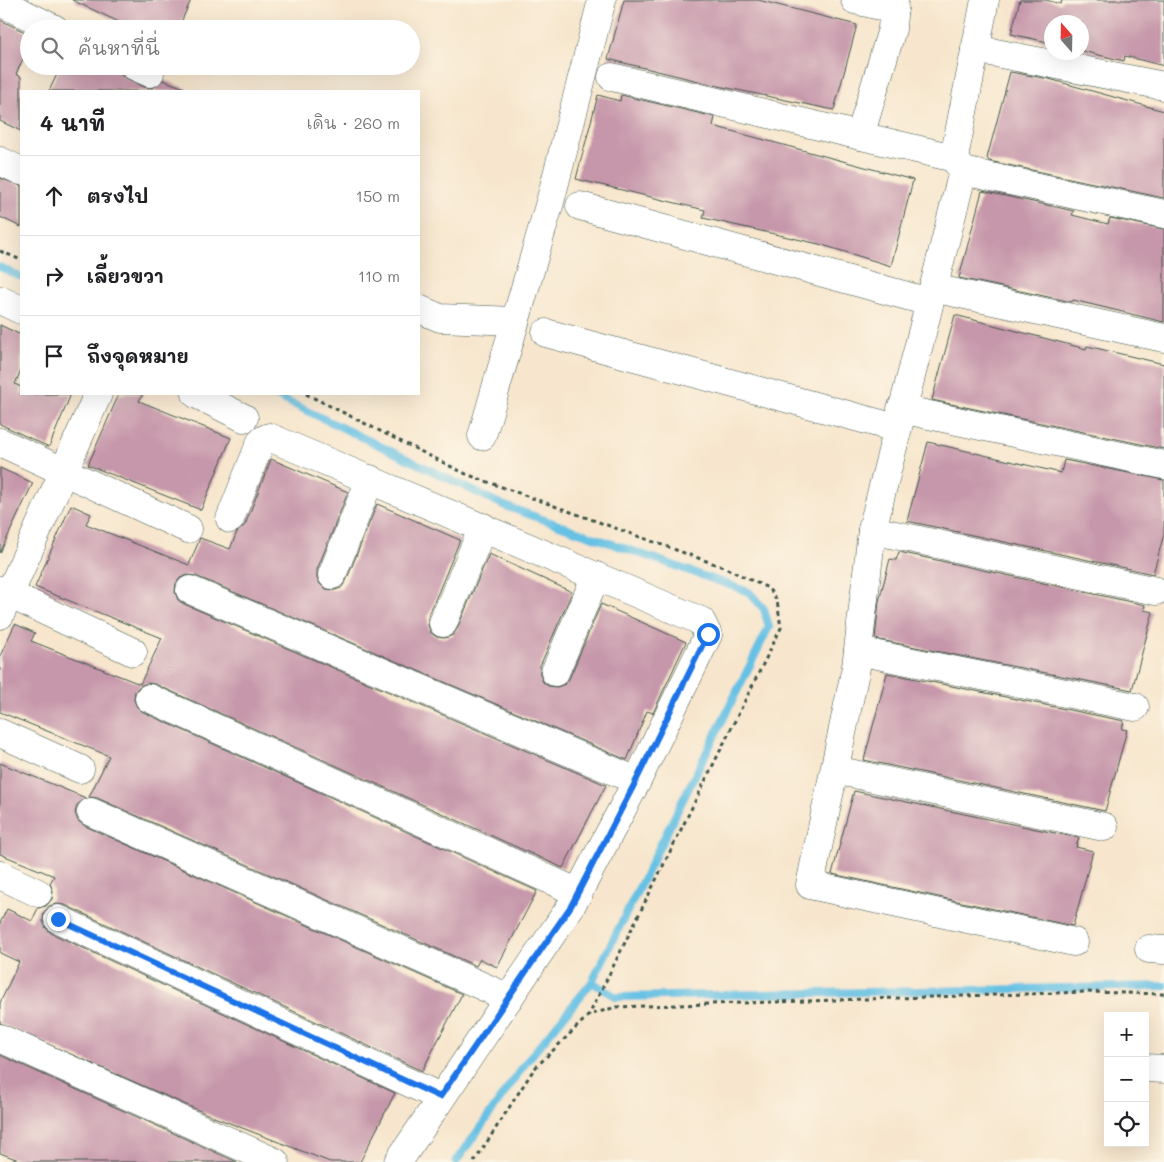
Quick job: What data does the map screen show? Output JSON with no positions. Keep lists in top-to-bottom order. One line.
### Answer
{"north":"top","page":{"search":"ค้นหาที่นี่","heading":["4 นาที","เดิน · 260 m"],"list":[["ตรงไป","150 m"],["เลี้ยวขวา","110 m"],"ถึงจุดหมาย"],"map_buttons":["+","−"]}}
